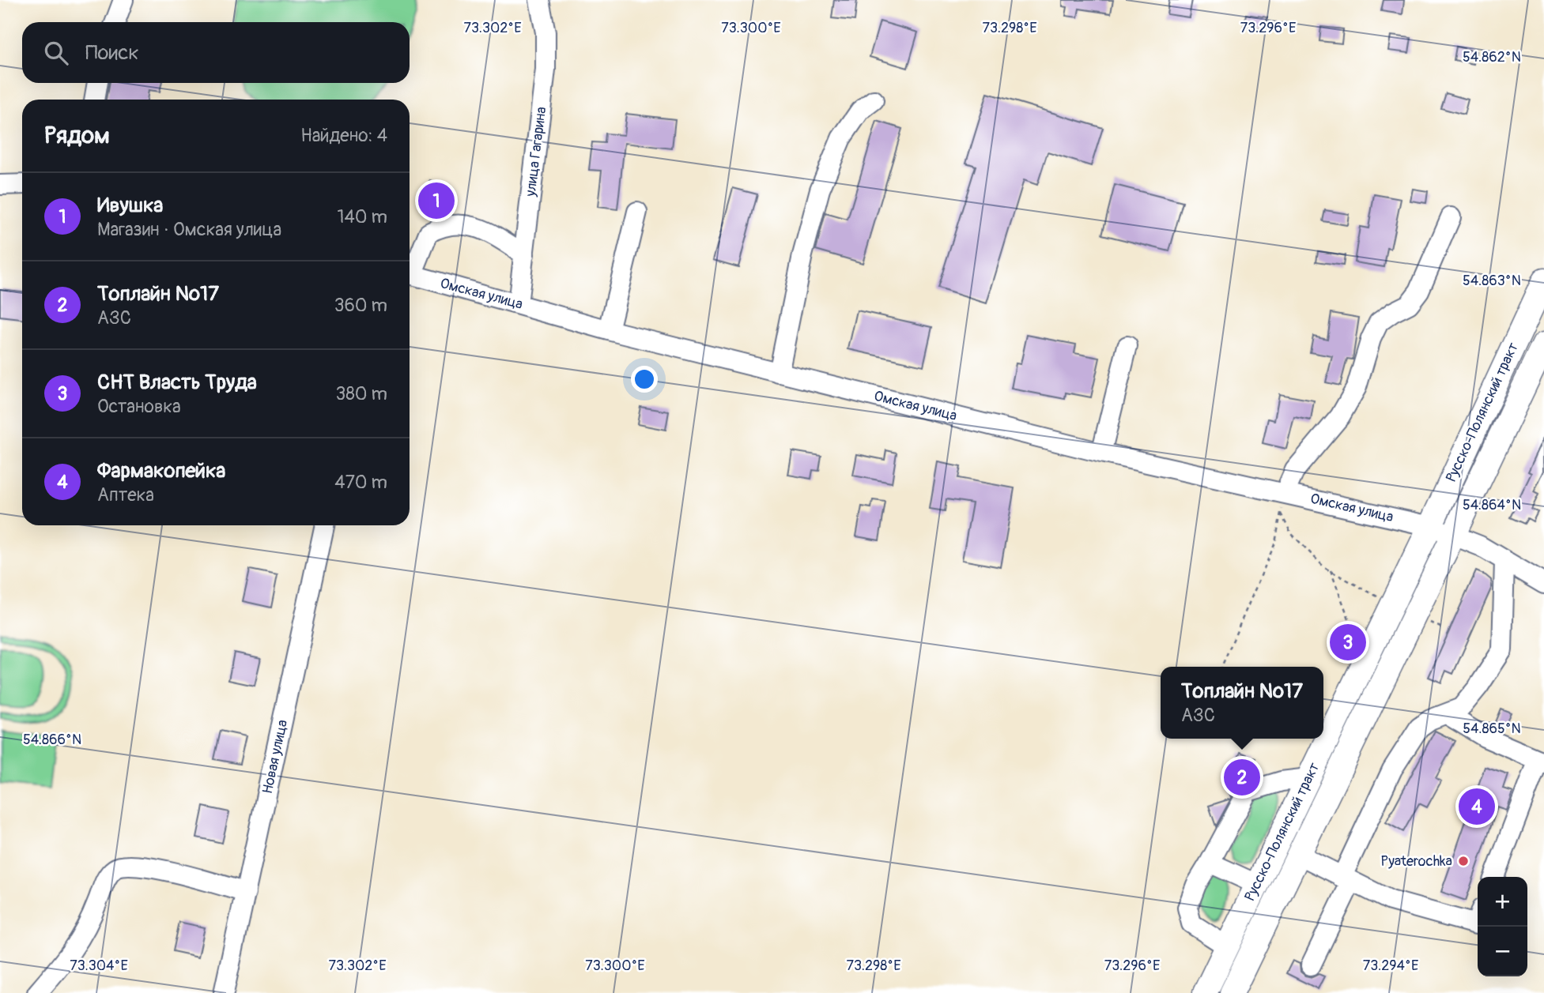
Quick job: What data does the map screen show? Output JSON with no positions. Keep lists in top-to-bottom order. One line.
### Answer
{"streets":{"main road":["Русско-Полянский тракт"],"street":["улица Гагарина","Омская улица","Новая улица"]},"crossings":[["улица Гагарина","Омская улица"],["Омская улица","Русско-Полянский тракт"]],"places":["Pyaterochka"],"page":{"search":"Поиск","heading":["Рядом","Найдено: 4"],"list":[{"mark":"1","name":"Ивушка","note":"Магазин · Омская улица","value":"140 m"},{"mark":"2","name":"Топлайн №17","note":"АЗС","value":"360 m"},{"mark":"3","name":"СНТ Власть Труда","note":"Остановка","value":"380 m"},{"mark":"4","name":"Фармакопейка","note":"Аптека","value":"470 m"}],"pins":["1","3","2","4"],"popup":["Топлайн №17","АЗС"],"map_buttons":["+","−"]},"coordinates":["73.302°E","73.300°E","73.298°E","73.296°E","54.862°N","54.863°N","54.864°N","54.865°N","54.866°N","73.304°E","73.294°E"]}
